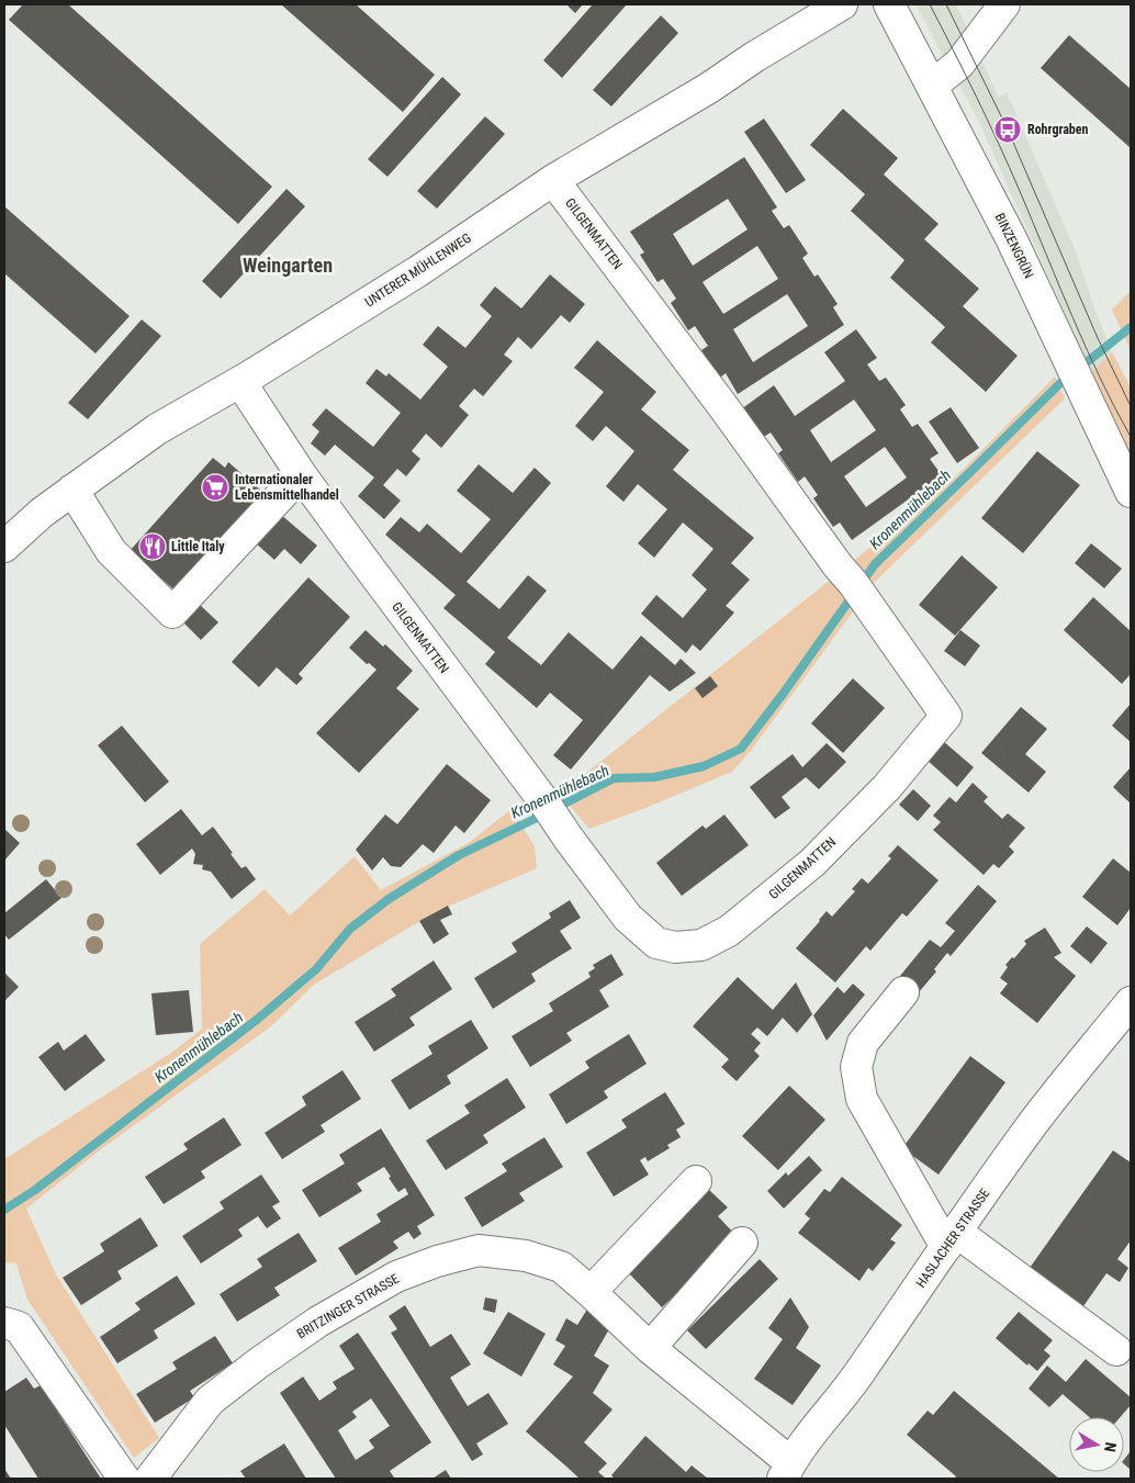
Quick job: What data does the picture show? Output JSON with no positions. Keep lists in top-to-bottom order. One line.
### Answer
{"streets":{"street":["GILGENMATTEN","BINZENGRÜN","UNTERER MÜHLENWEG","HASLACHER STRASSE","BRITZINGER STRASSE"]},"crossings":[["GILGENMATTEN","UNTERER MÜHLENWEG"],["HASLACHER STRASSE","BRITZINGER STRASSE"]],"districts":["Weingarten"],"water":["Kronenmühlebach"],"places":{"bus stop":["Rohrgraben"],"supermarket":["Internationaler Lebensmittelhandel"],"restaurant":["Little Italy"]},"north":"right"}
